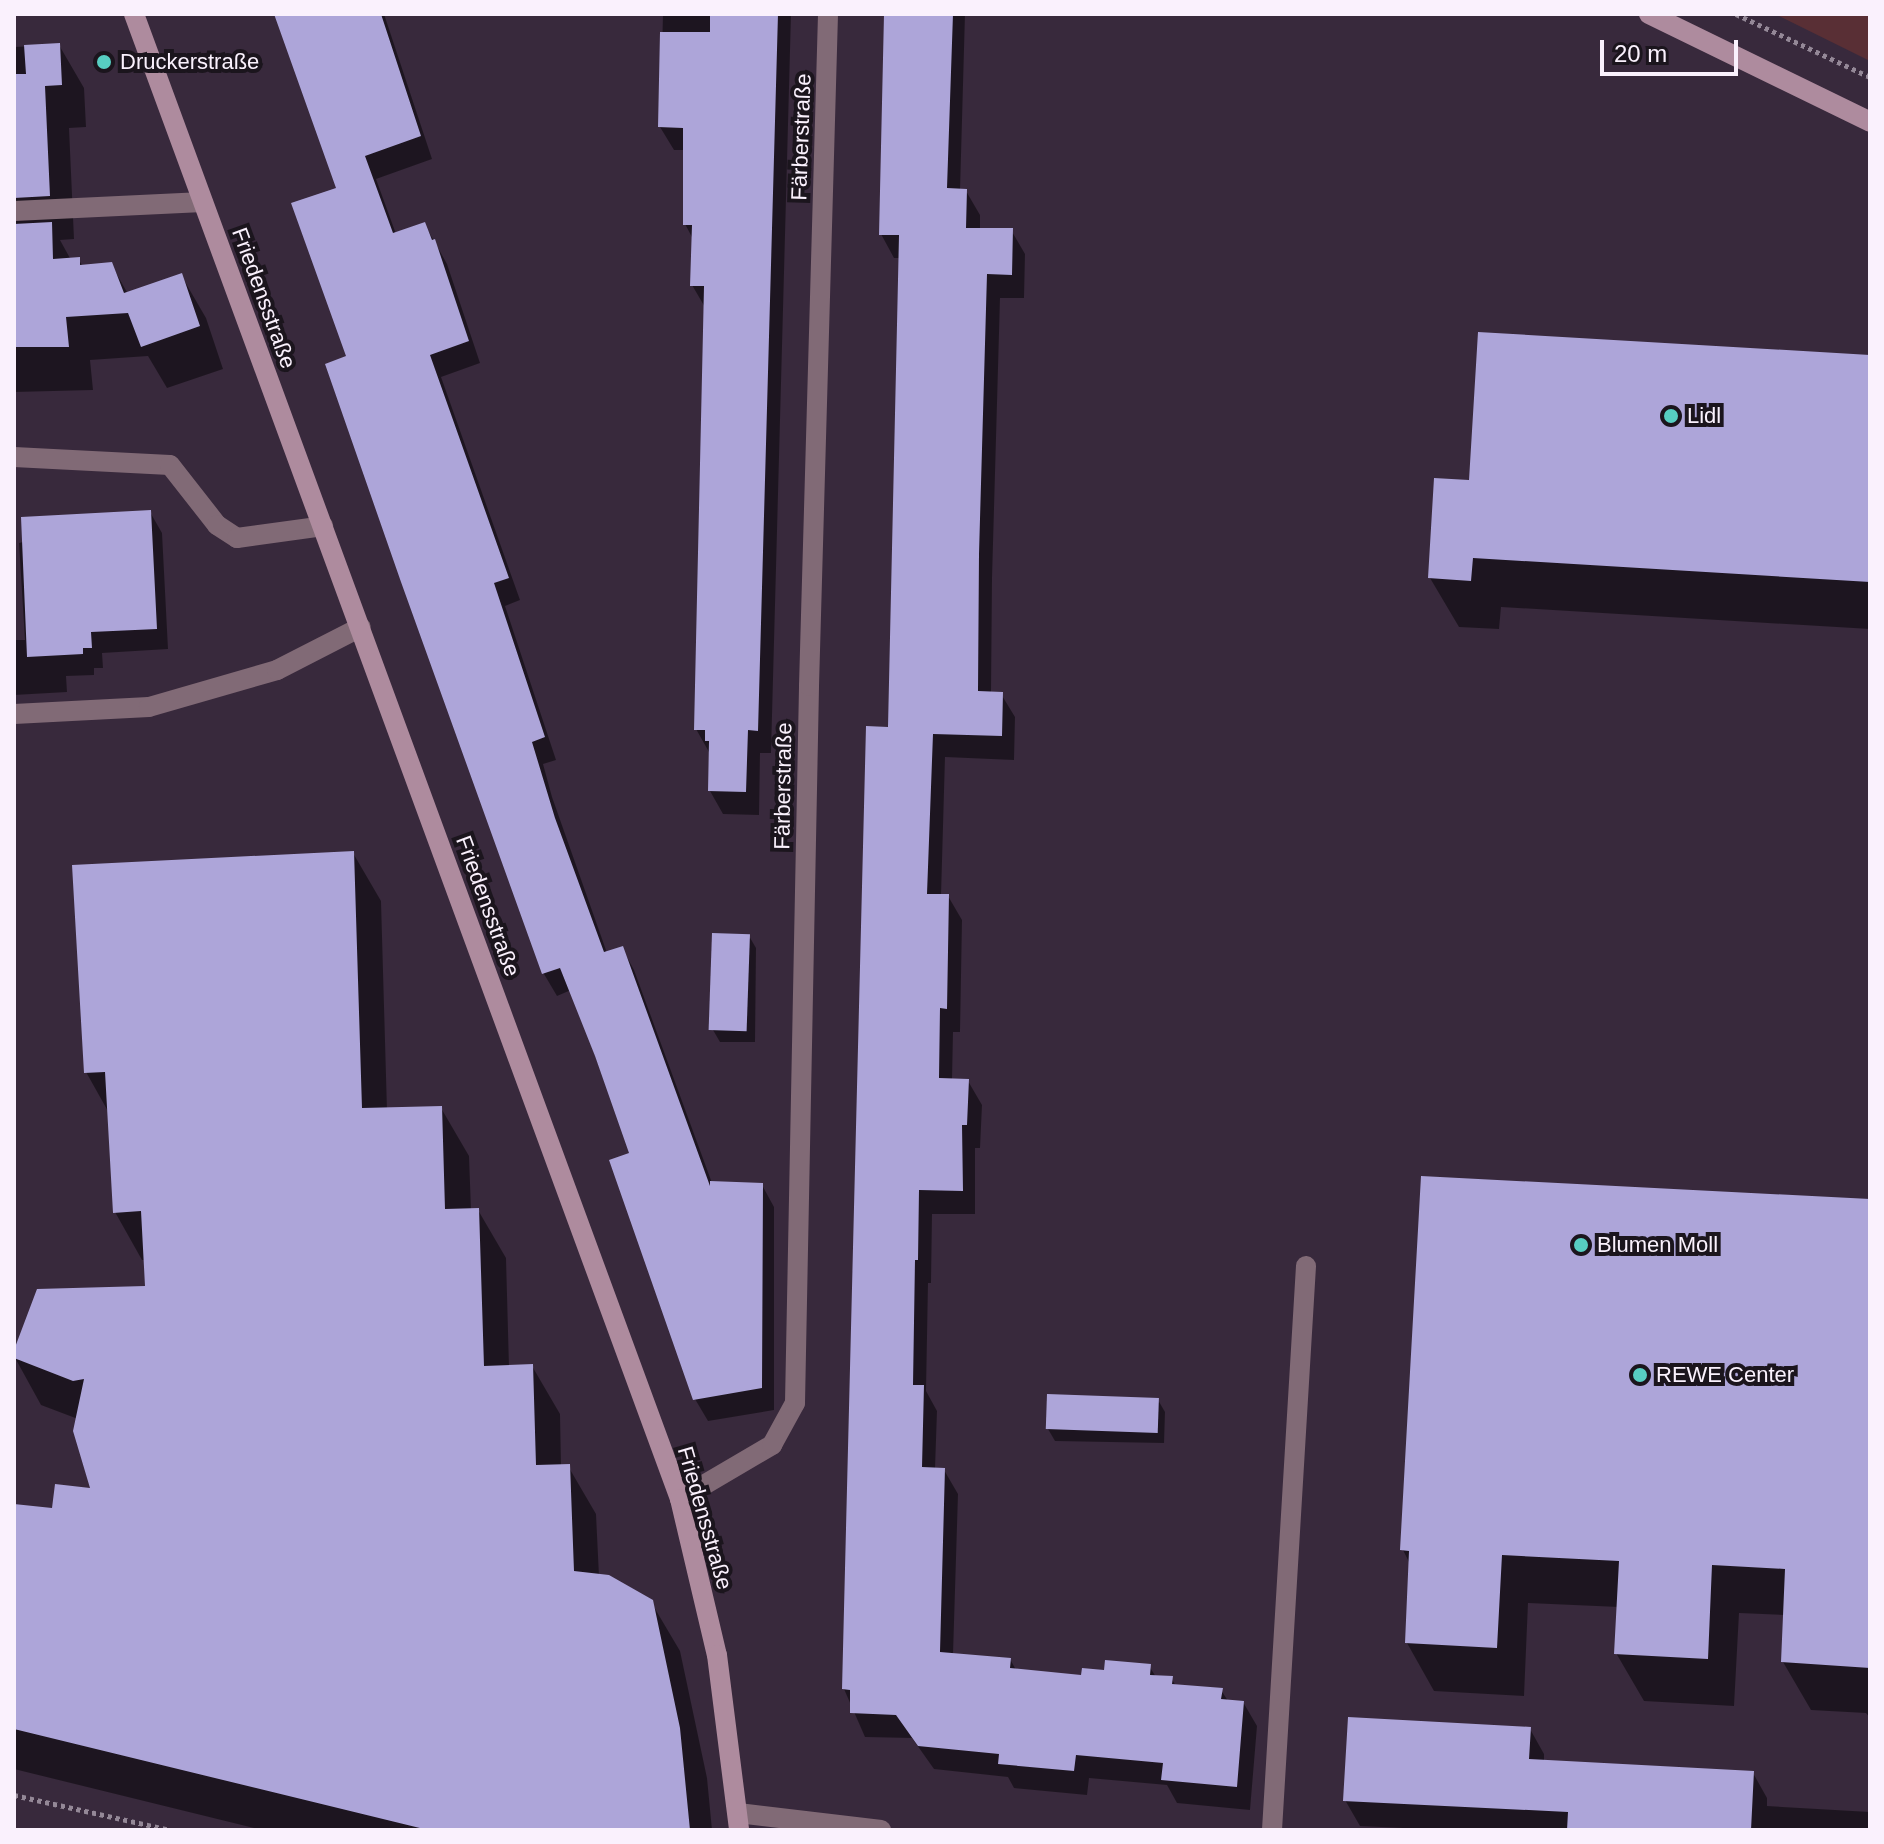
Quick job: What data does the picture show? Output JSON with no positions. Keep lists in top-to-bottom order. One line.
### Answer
{"streets":{"main road":["Friedensstraße"],"street":["Färberstraße"]},"crossings":[["Färberstraße","Friedensstraße"]],"places":["Druckerstraße","Lidl","Blumen Moll","REWE Center"],"scale_bar":"20 m"}
